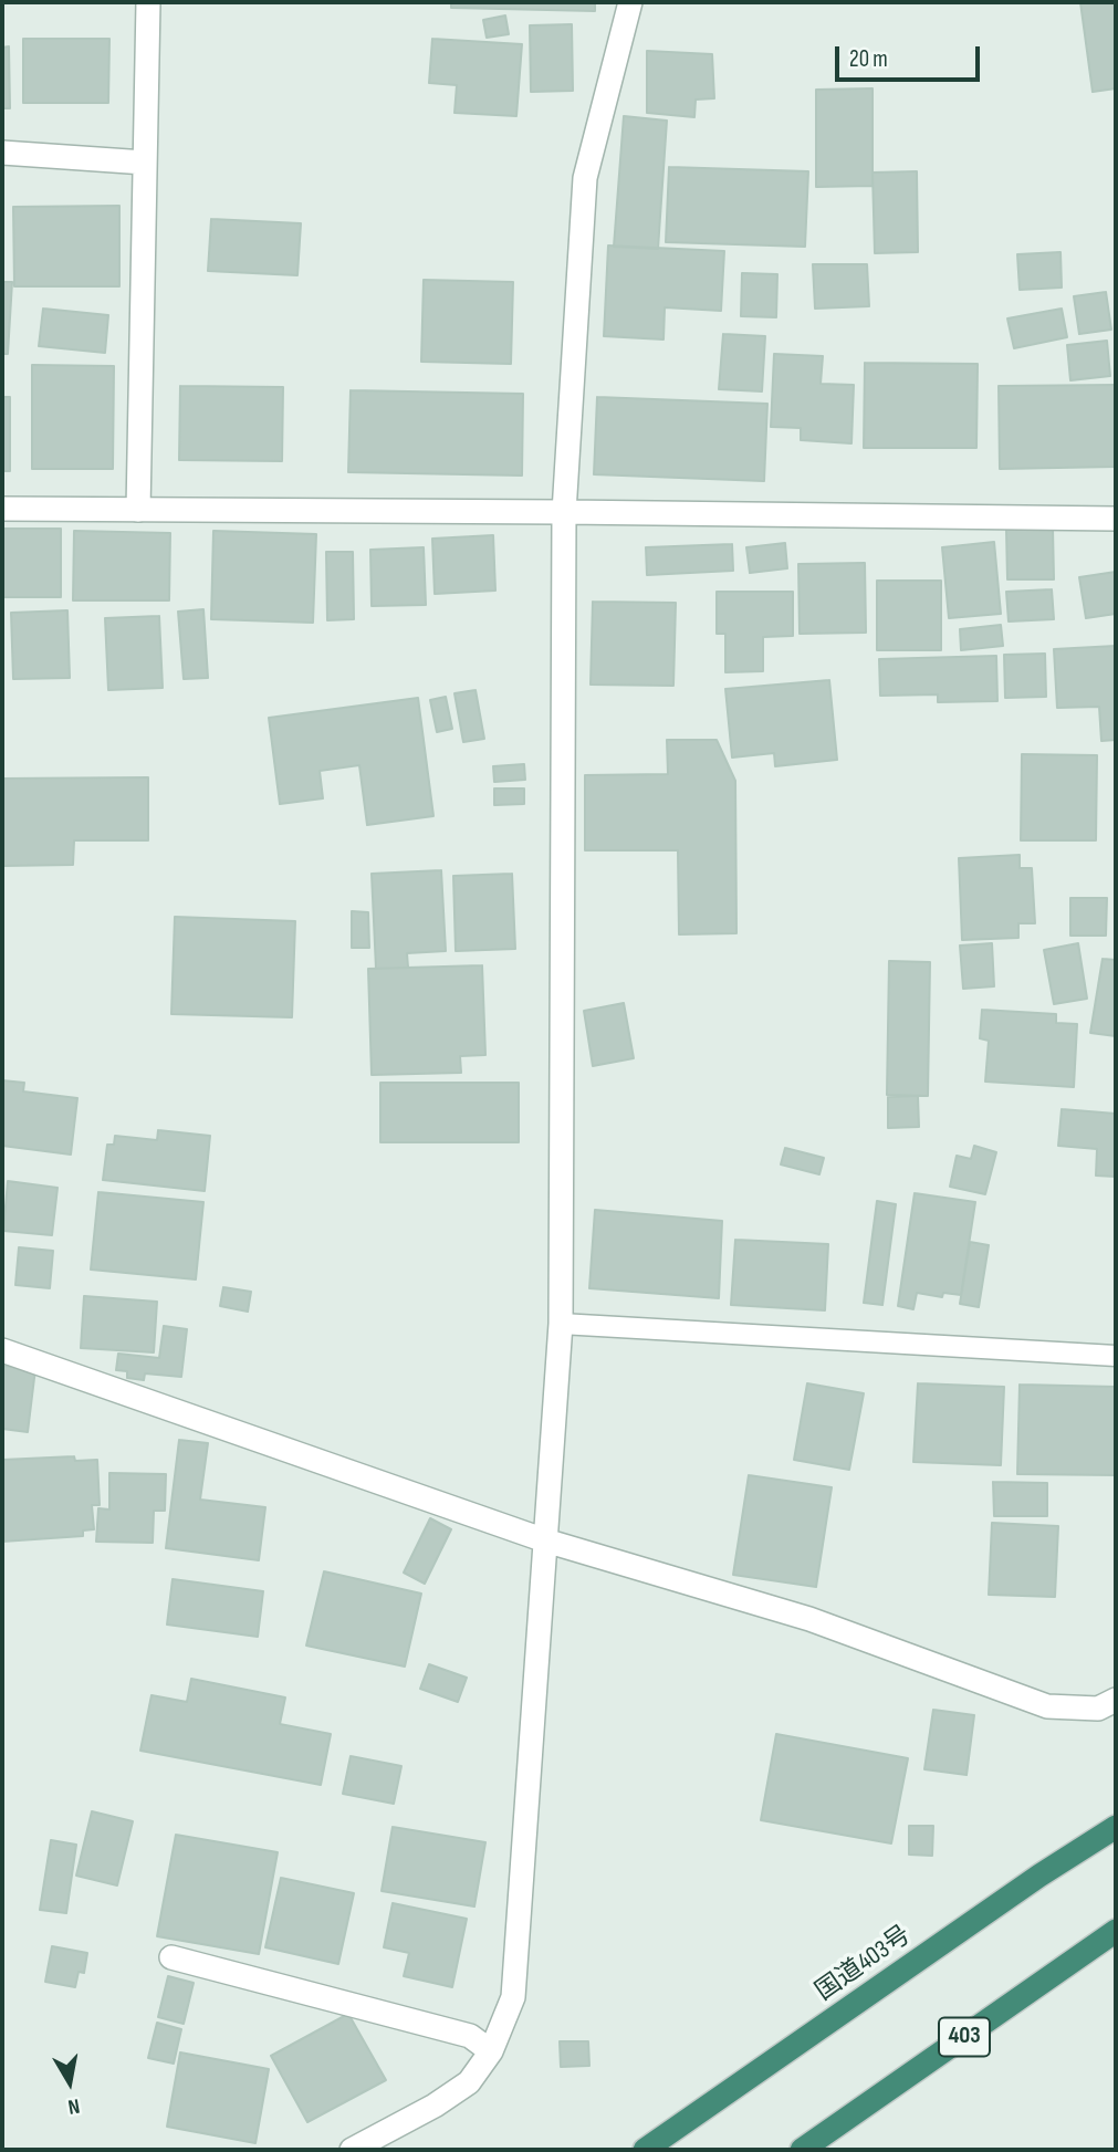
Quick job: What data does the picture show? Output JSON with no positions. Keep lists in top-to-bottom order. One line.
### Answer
{"streets":{"highway":["国道403号","403"]},"scale_bar":"20 m","north":"bottom"}
